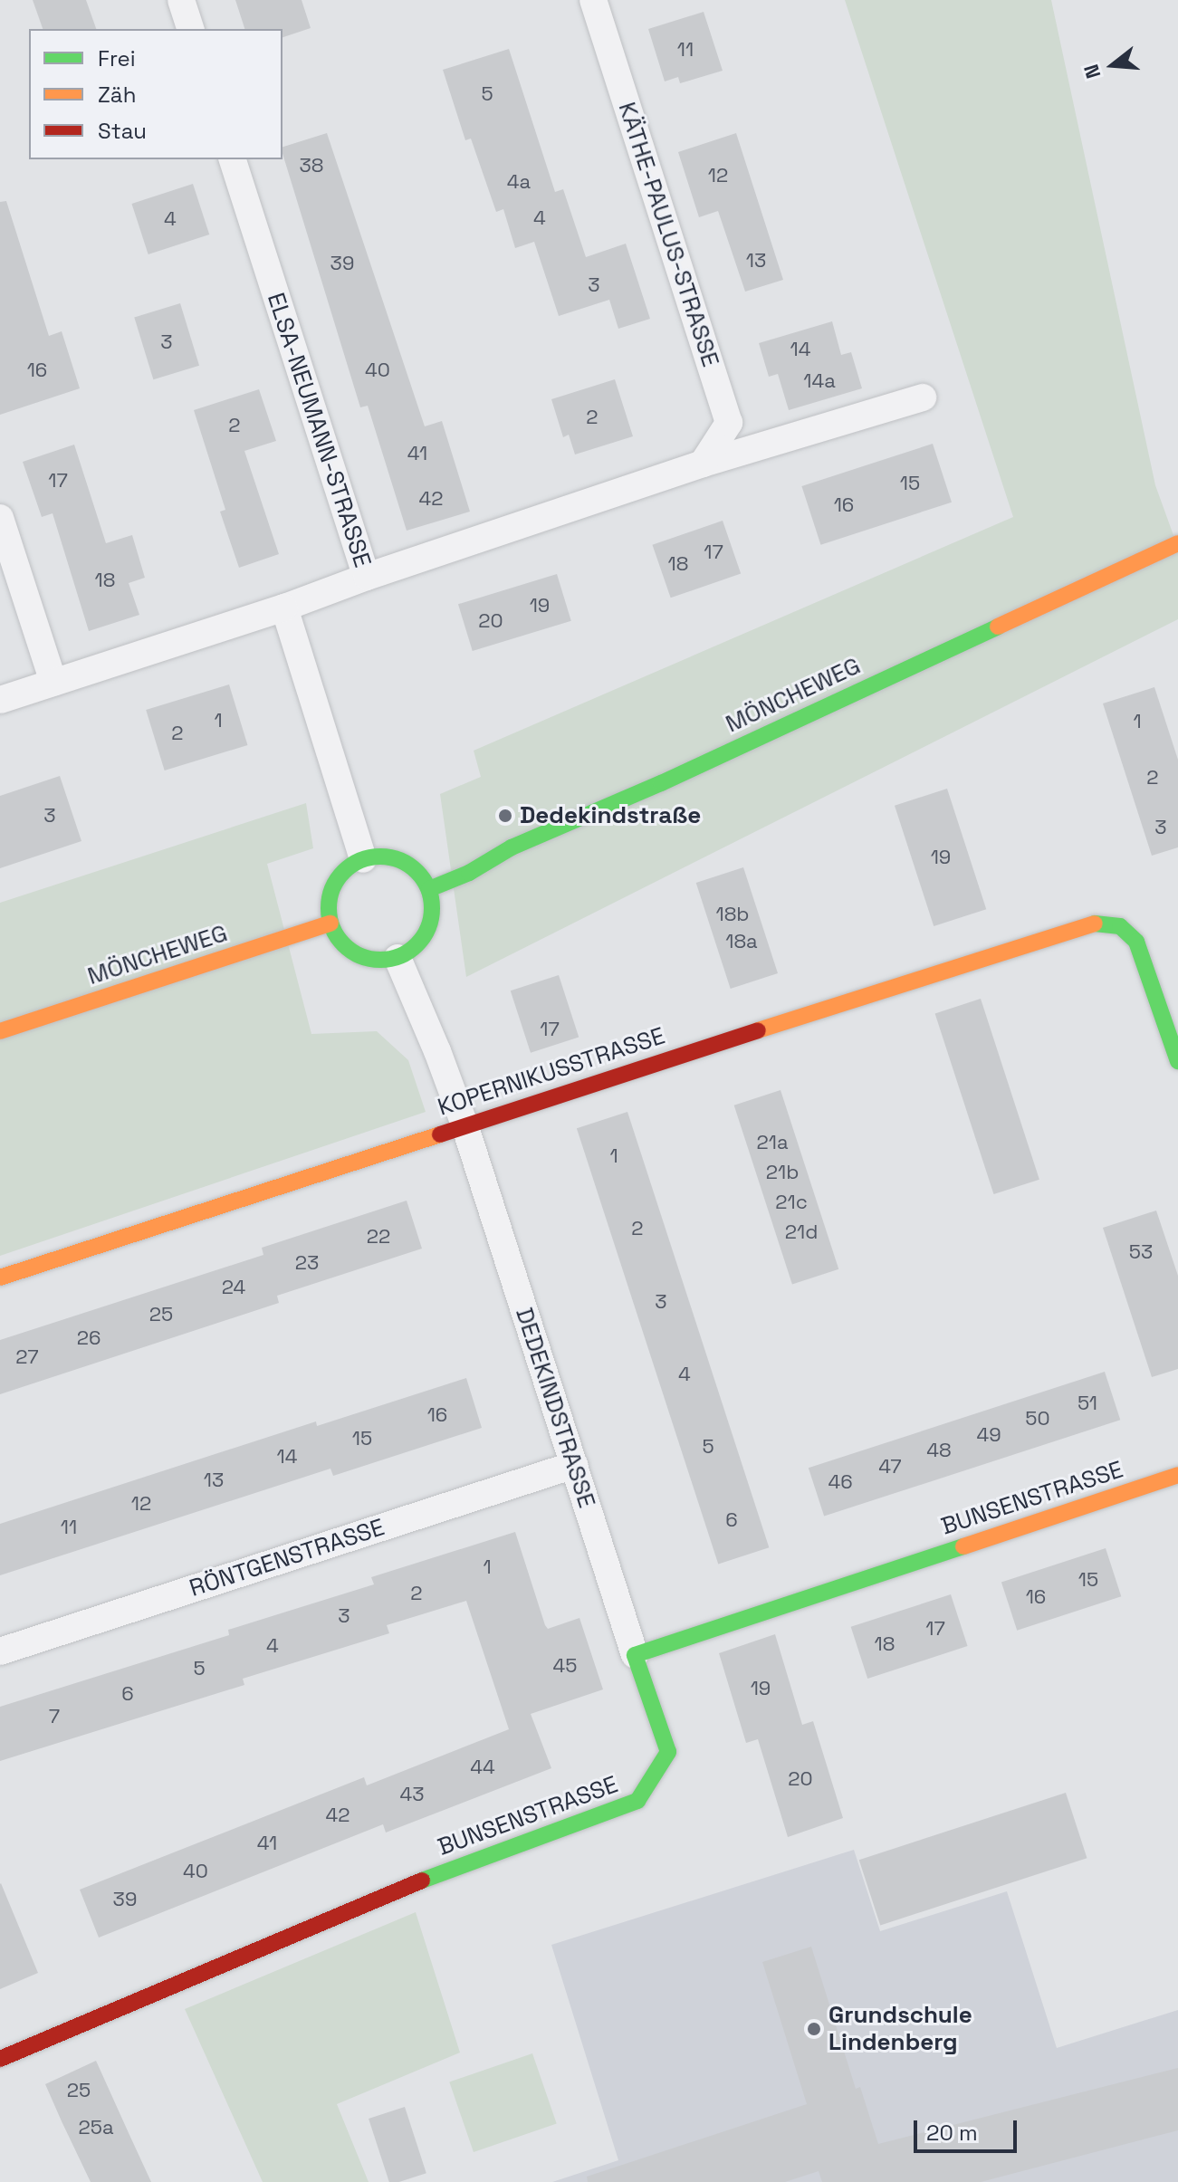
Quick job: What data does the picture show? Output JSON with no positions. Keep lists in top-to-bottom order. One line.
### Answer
{"streets":{"street":["KÄTHE-PAULUS-STRASSE","ELSA-NEUMANN-STRASSE","MÖNCHEWEG","KOPERNIKUSSTRASSE","DEDEKINDSTRASSE","BUNSENSTRASSE","RÖNTGENSTRASSE"]},"crossings":[["MÖNCHEWEG","DEDEKINDSTRASSE"],["KOPERNIKUSSTRASSE","DEDEKINDSTRASSE"],["DEDEKINDSTRASSE","BUNSENSTRASSE"],["DEDEKINDSTRASSE","RÖNTGENSTRASSE"]],"places":["Dedekindstraße","Grundschule Lindenberg"],"house_numbers":["11","5","38","12","4a","4","4","13","39","3","3","14","16","40","14a","2","2","41","17","15","42","16","17","18","18","19","20","1","1","2","2","3","3","19","18b","18a","17","21a","1","21b","21c","2","21d","22","53","23","24","3","25","26","27","4","51","16","50","49","15","5","48","14","47","13","46","12","6","11","1","15","2","16","3","17","18","4","45","5","19","6","7","44","20","43","42","41","40","39","25","25a"],"legend":["Frei","Zäh","Stau"],"scale_bar":"20 m","north":"left"}
